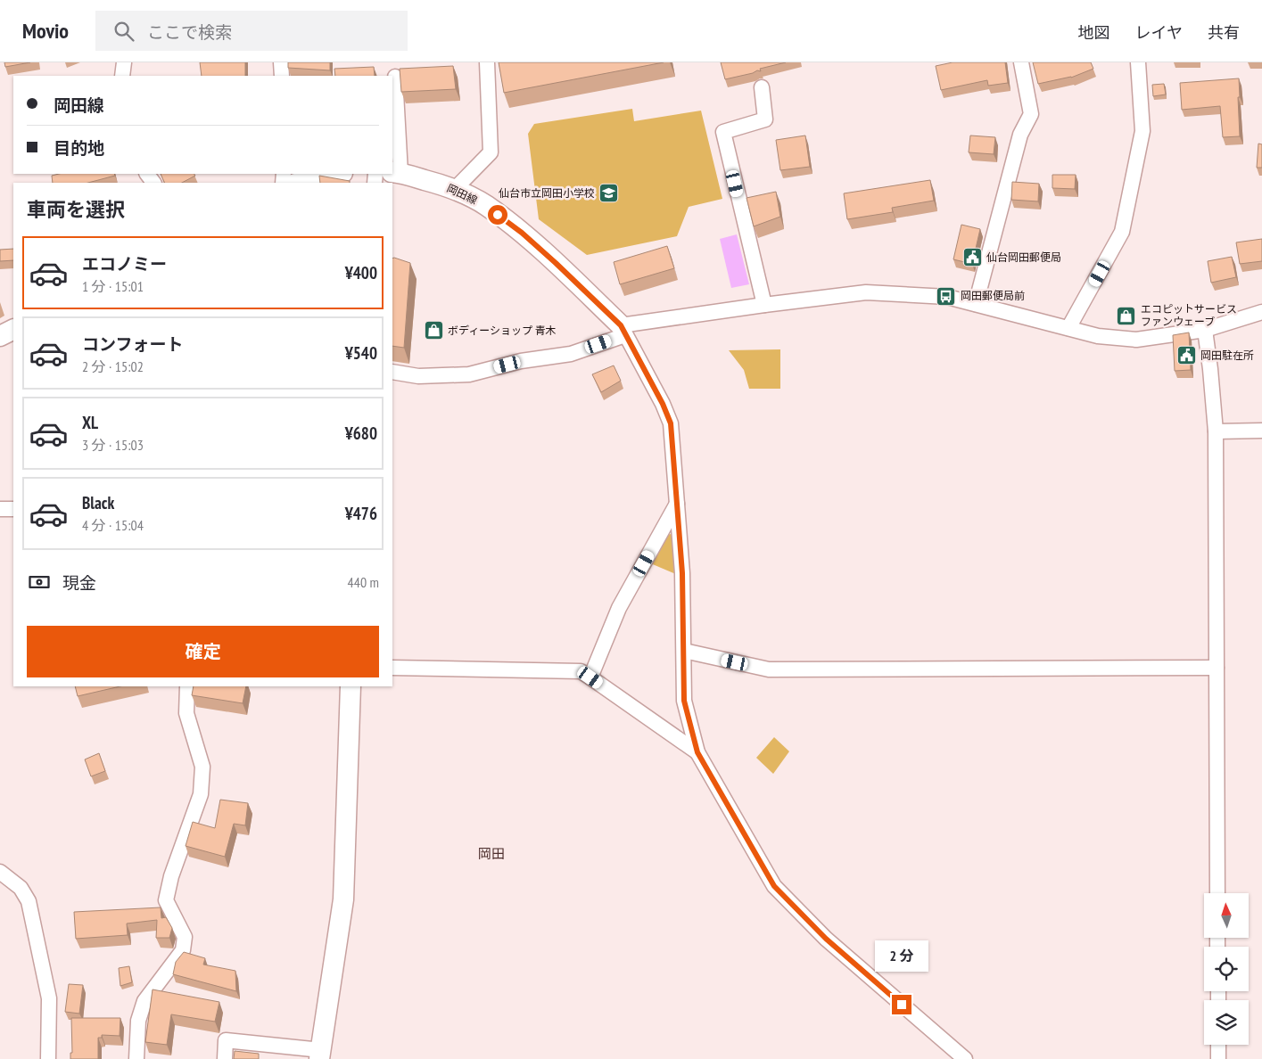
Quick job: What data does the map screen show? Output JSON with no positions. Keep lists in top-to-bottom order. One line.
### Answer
{"streets":{"street":["岡田線"]},"districts":["岡田"],"places":{"school or university":["仙台市立岡田小学校"],"public building":["仙台岡田郵便局","岡田駐在所"],"bus stop":["岡田郵便局前"],"shop":["エコピットサービス ファンウェーブ","ボディーショップ 青木"]},"north":"top","page":{"header":"Movio","search":"ここで検索","nav":["地図","レイヤ","共有"],"banner":["岡田線","目的地"],"heading":"車両を選択","list":[{"name":"エコノミー","note":"1 分 · 15:01","value":"¥400"},{"name":"コンフォート","note":"2 分 · 15:02","value":"¥540"},{"name":"XL","note":"3 分 · 15:03","value":"¥680"},{"name":"Black","note":"4 分 · 15:04","value":"¥476"}],"pay":["現金","440 m"],"buttons":"確定","bubble":"2 分"}}
